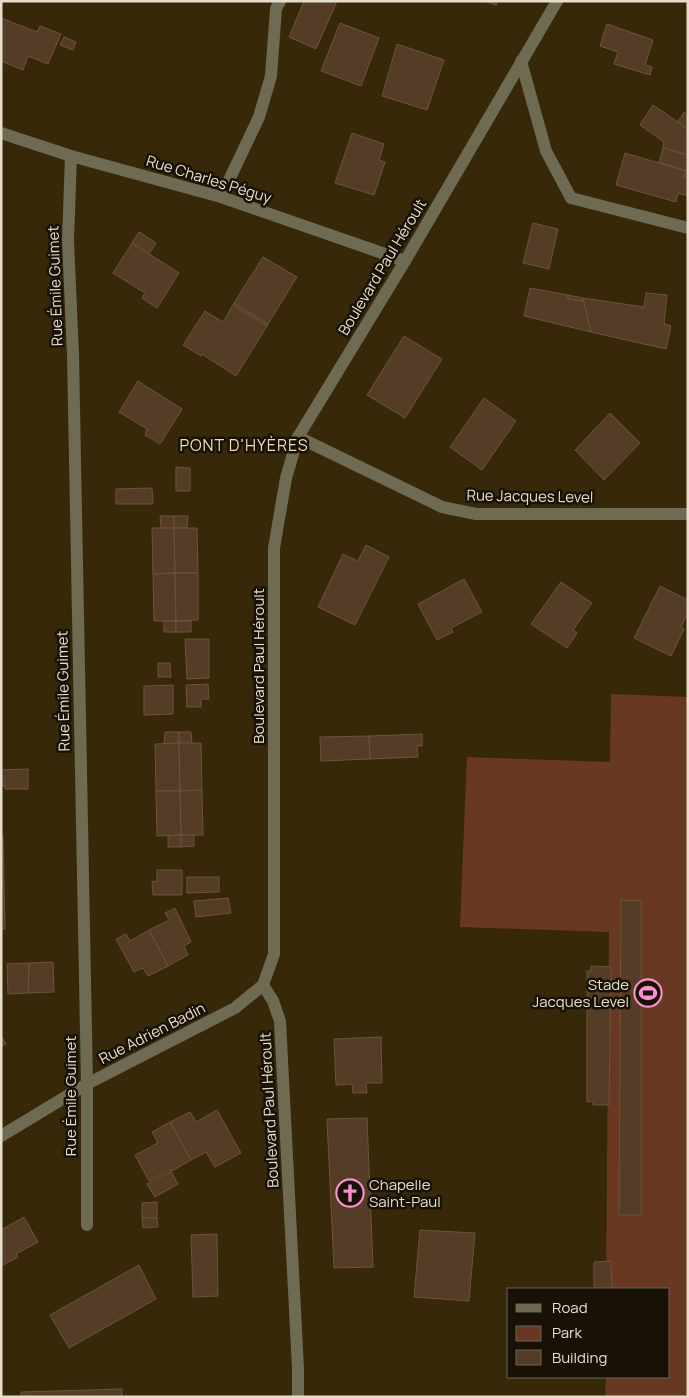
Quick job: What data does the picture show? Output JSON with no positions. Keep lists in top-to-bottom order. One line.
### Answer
{"streets":{"street":["Rue Charles Péguy","Boulevard Paul Héroult","Rue Émile Guimet","Rue Jacques Level","Rue Adrien Badin"]},"crossings":[["Rue Charles Péguy","Boulevard Paul Héroult"],["Rue Charles Péguy","Rue Émile Guimet"],["Boulevard Paul Héroult","Rue Jacques Level"],["Boulevard Paul Héroult","Rue Adrien Badin"],["Rue Émile Guimet","Rue Adrien Badin"]],"districts":["PONT D'HYÈRES"],"places":{"sports":["Stade Jacques Level"],"church":["Chapelle Saint-Paul"]},"legend":["Road","Park","Building"]}
